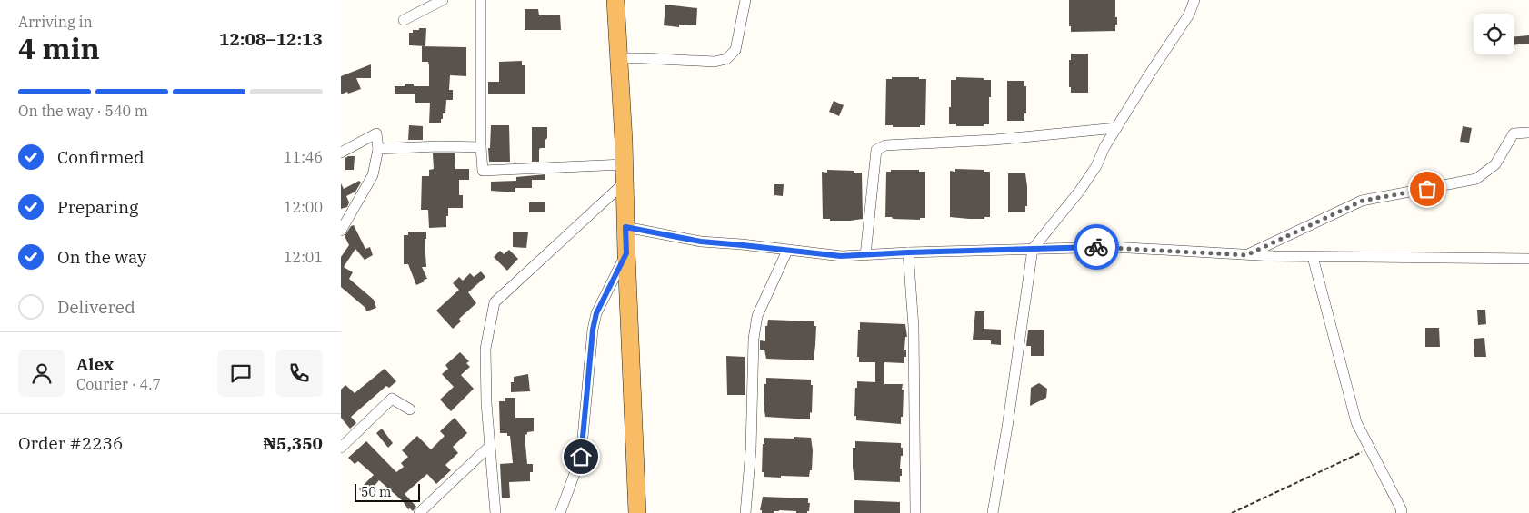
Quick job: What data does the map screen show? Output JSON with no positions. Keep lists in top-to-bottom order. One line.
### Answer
{"scale_bar":"50 m","page":{"heading":["4 min","Arriving in","12:08–12:13"],"panel":["Alex","Courier · 4.7","Order #2236","₦5,350"],"bar":"On the way · 540 m","list":[["Confirmed","11:46"],["Preparing","12:00"],["On the way","12:01"],"Delivered"],"scale":"50 m"}}
